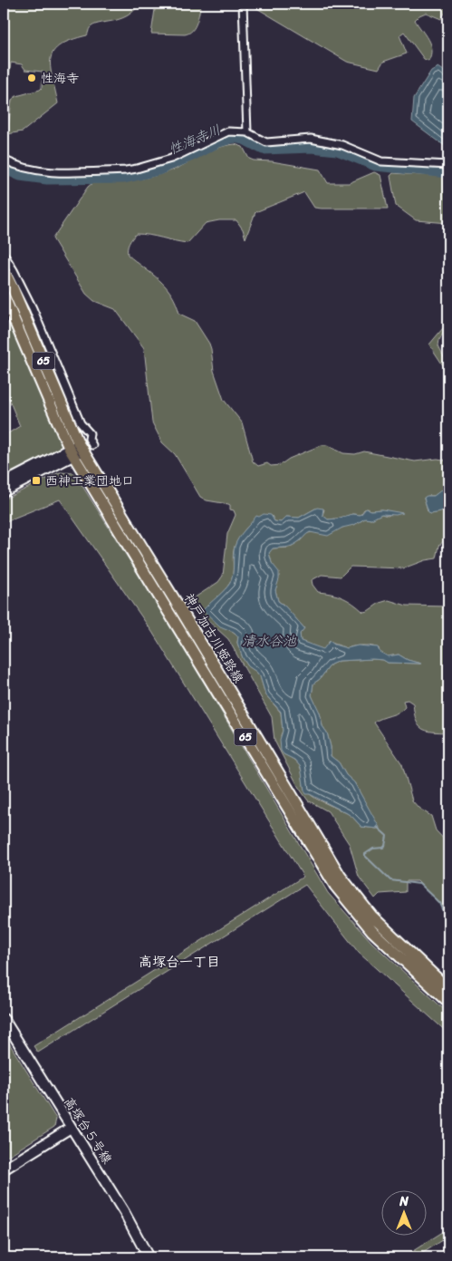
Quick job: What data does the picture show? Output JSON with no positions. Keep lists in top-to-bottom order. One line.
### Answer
{"streets":{"main road":["65","神戸加古川姫路線"],"street":["高塚台５号線"]},"districts":["高塚台一丁目"],"water":["性海寺川","清水谷池"],"places":{"other":["性海寺"],"transit":["西神工業団地口"]},"north":"top"}
